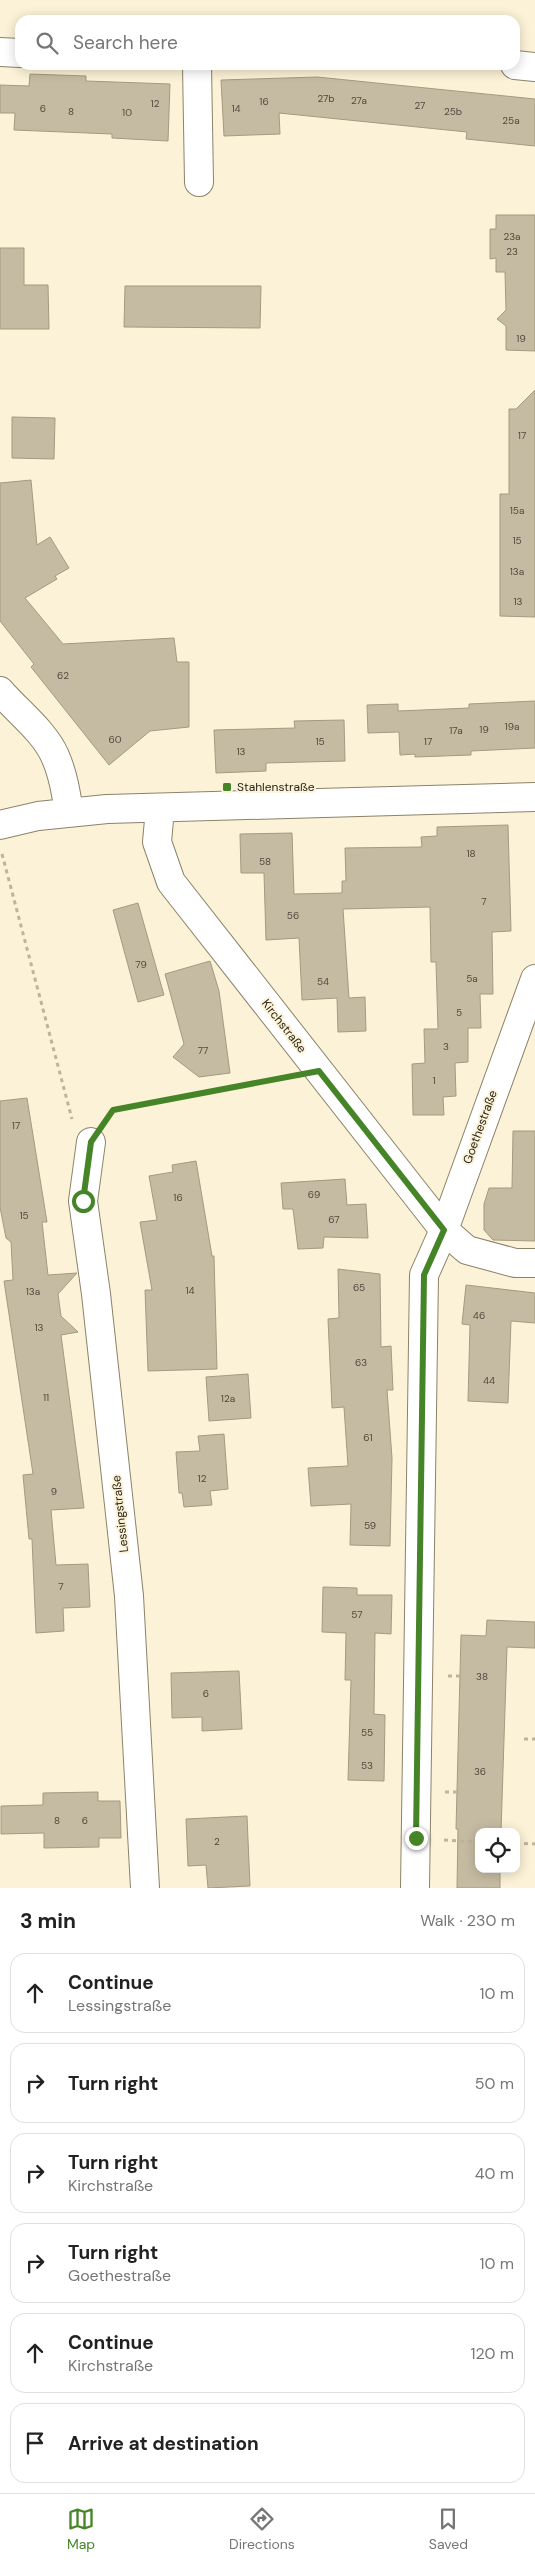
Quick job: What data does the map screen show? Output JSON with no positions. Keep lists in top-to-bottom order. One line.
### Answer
{"streets":{"street":["Kirchstraße","Goethestraße","Lessingstraße"]},"crossings":[["Kirchstraße","Goethestraße"]],"places":{"transit":["Stahlenstraße"]},"house_numbers":["27b","27a","16","12","27","6","14","8","25b","10","25a","23a","23","19","17","15a","15","13a","13","62","19a","19","17a","60","15","17","13","18","58","7","56","79","5a","54","5","3","77","1","17","69","16","15","67","65","14","13a","46","13","63","44","11","12a","61","12","9","59","7","57","38","6","55","53","36","8","6","2"],"page":{"search":"Search here","heading":["3 min","Walk · 230 m"],"list":[["Continue","Lessingstraße","10 m"],["Turn right","50 m"],["Turn right","Kirchstraße","40 m"],["Turn right","Goethestraße","10 m"],["Continue","Kirchstraße","120 m"],"Arrive at destination"],"nav":["Map","Directions","Saved"]}}
